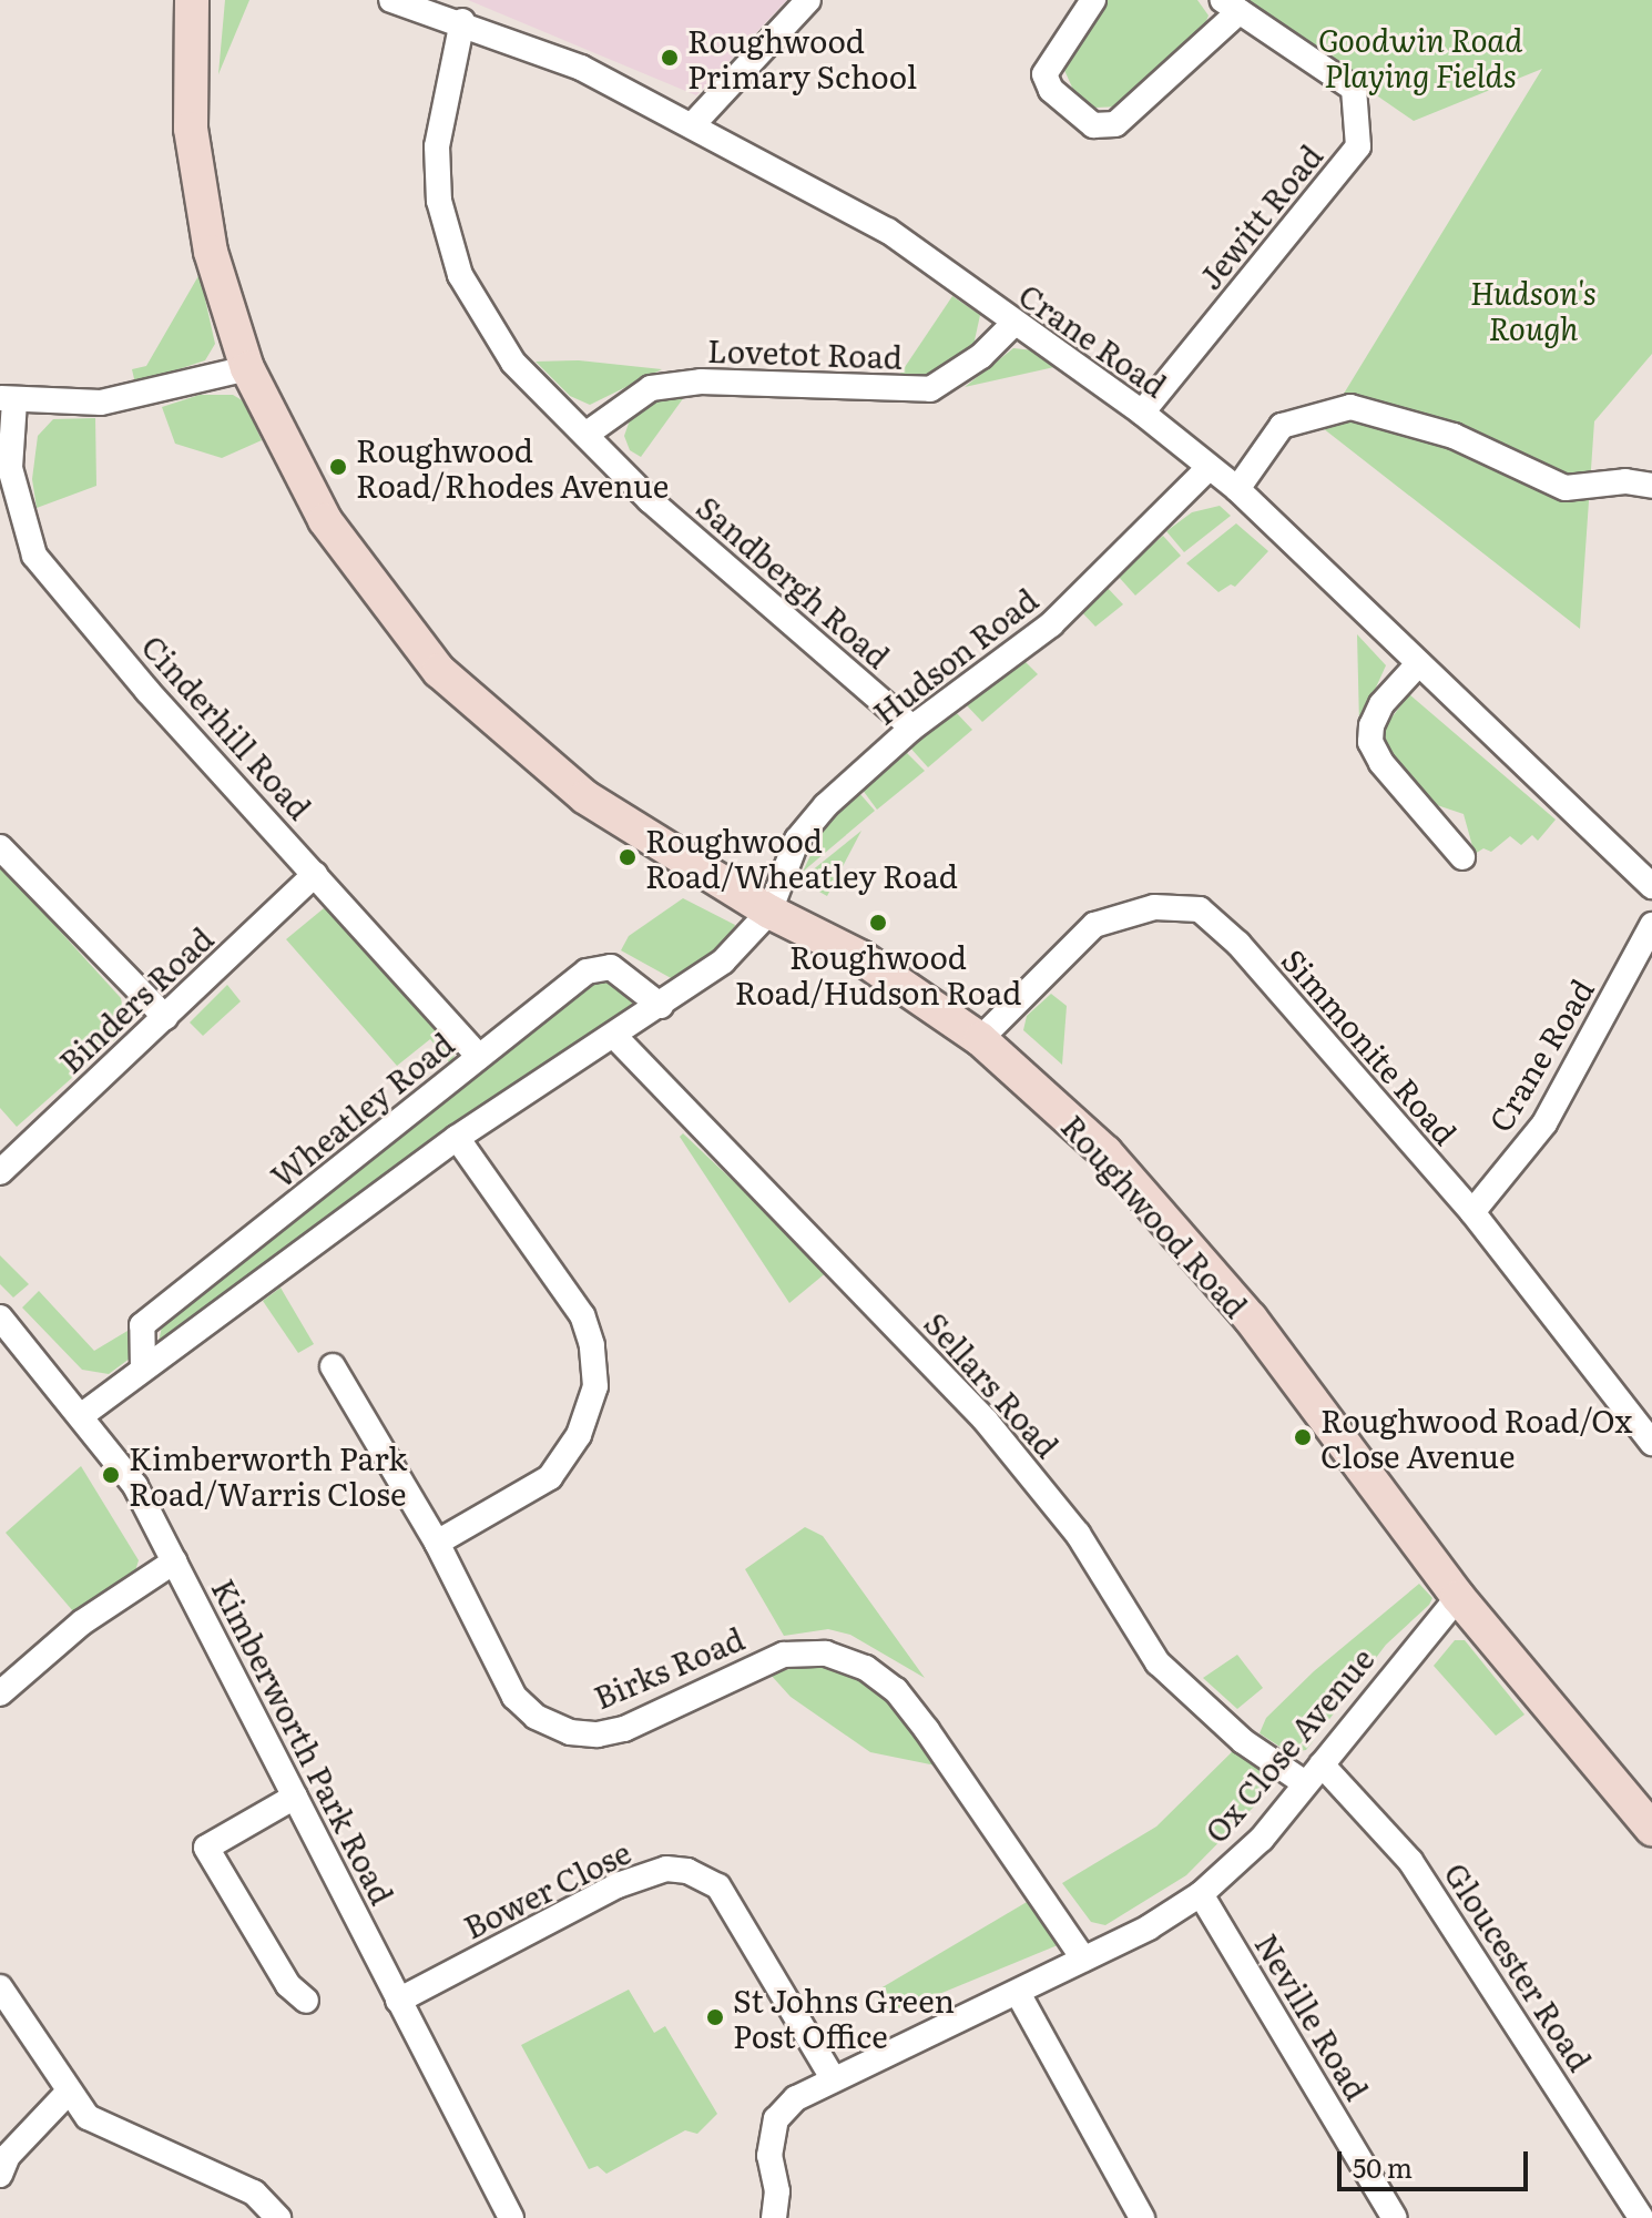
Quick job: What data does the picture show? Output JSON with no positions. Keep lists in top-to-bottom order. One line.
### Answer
{"streets":{"street":["Jewitt Road","Crane Road","Lovetot Road","Sandbergh Road","Hudson Road","Cinderhill Road","Binders Road","Simmonite Road","Wheatley Road","Roughwood Road","Sellars Road","Birks Road","Kimberworth Park Road","Ox Close Avenue","Bower Close","Gloucester Road","Neville Road"]},"crossings":[["Jewitt Road","Crane Road"],["Crane Road","Lovetot Road"],["Crane Road","Sandbergh Road"],["Crane Road","Hudson Road"],["Crane Road","Simmonite Road"],["Lovetot Road","Sandbergh Road"],["Sandbergh Road","Hudson Road"],["Hudson Road","Roughwood Road"],["Cinderhill Road","Binders Road"],["Cinderhill Road","Wheatley Road"],["Simmonite Road","Roughwood Road"],["Roughwood Road","Ox Close Avenue"],["Sellars Road","Ox Close Avenue"],["Sellars Road","Gloucester Road"],["Birks Road","Ox Close Avenue"],["Kimberworth Park Road","Bower Close"],["Ox Close Avenue","Bower Close"],["Ox Close Avenue","Gloucester Road"],["Ox Close Avenue","Neville Road"]],"parks":["Goodwin Road Playing Fields","Hudson's Rough"],"places":["Roughwood Primary School","Roughwood Road/Rhodes Avenue","Roughwood Road/Wheatley Road","Roughwood Road/Hudson Road","Roughwood Road/Ox Close Avenue","Kimberworth Park Road/Warris Close","St Johns Green Post Office"],"scale_bar":"50 m"}
